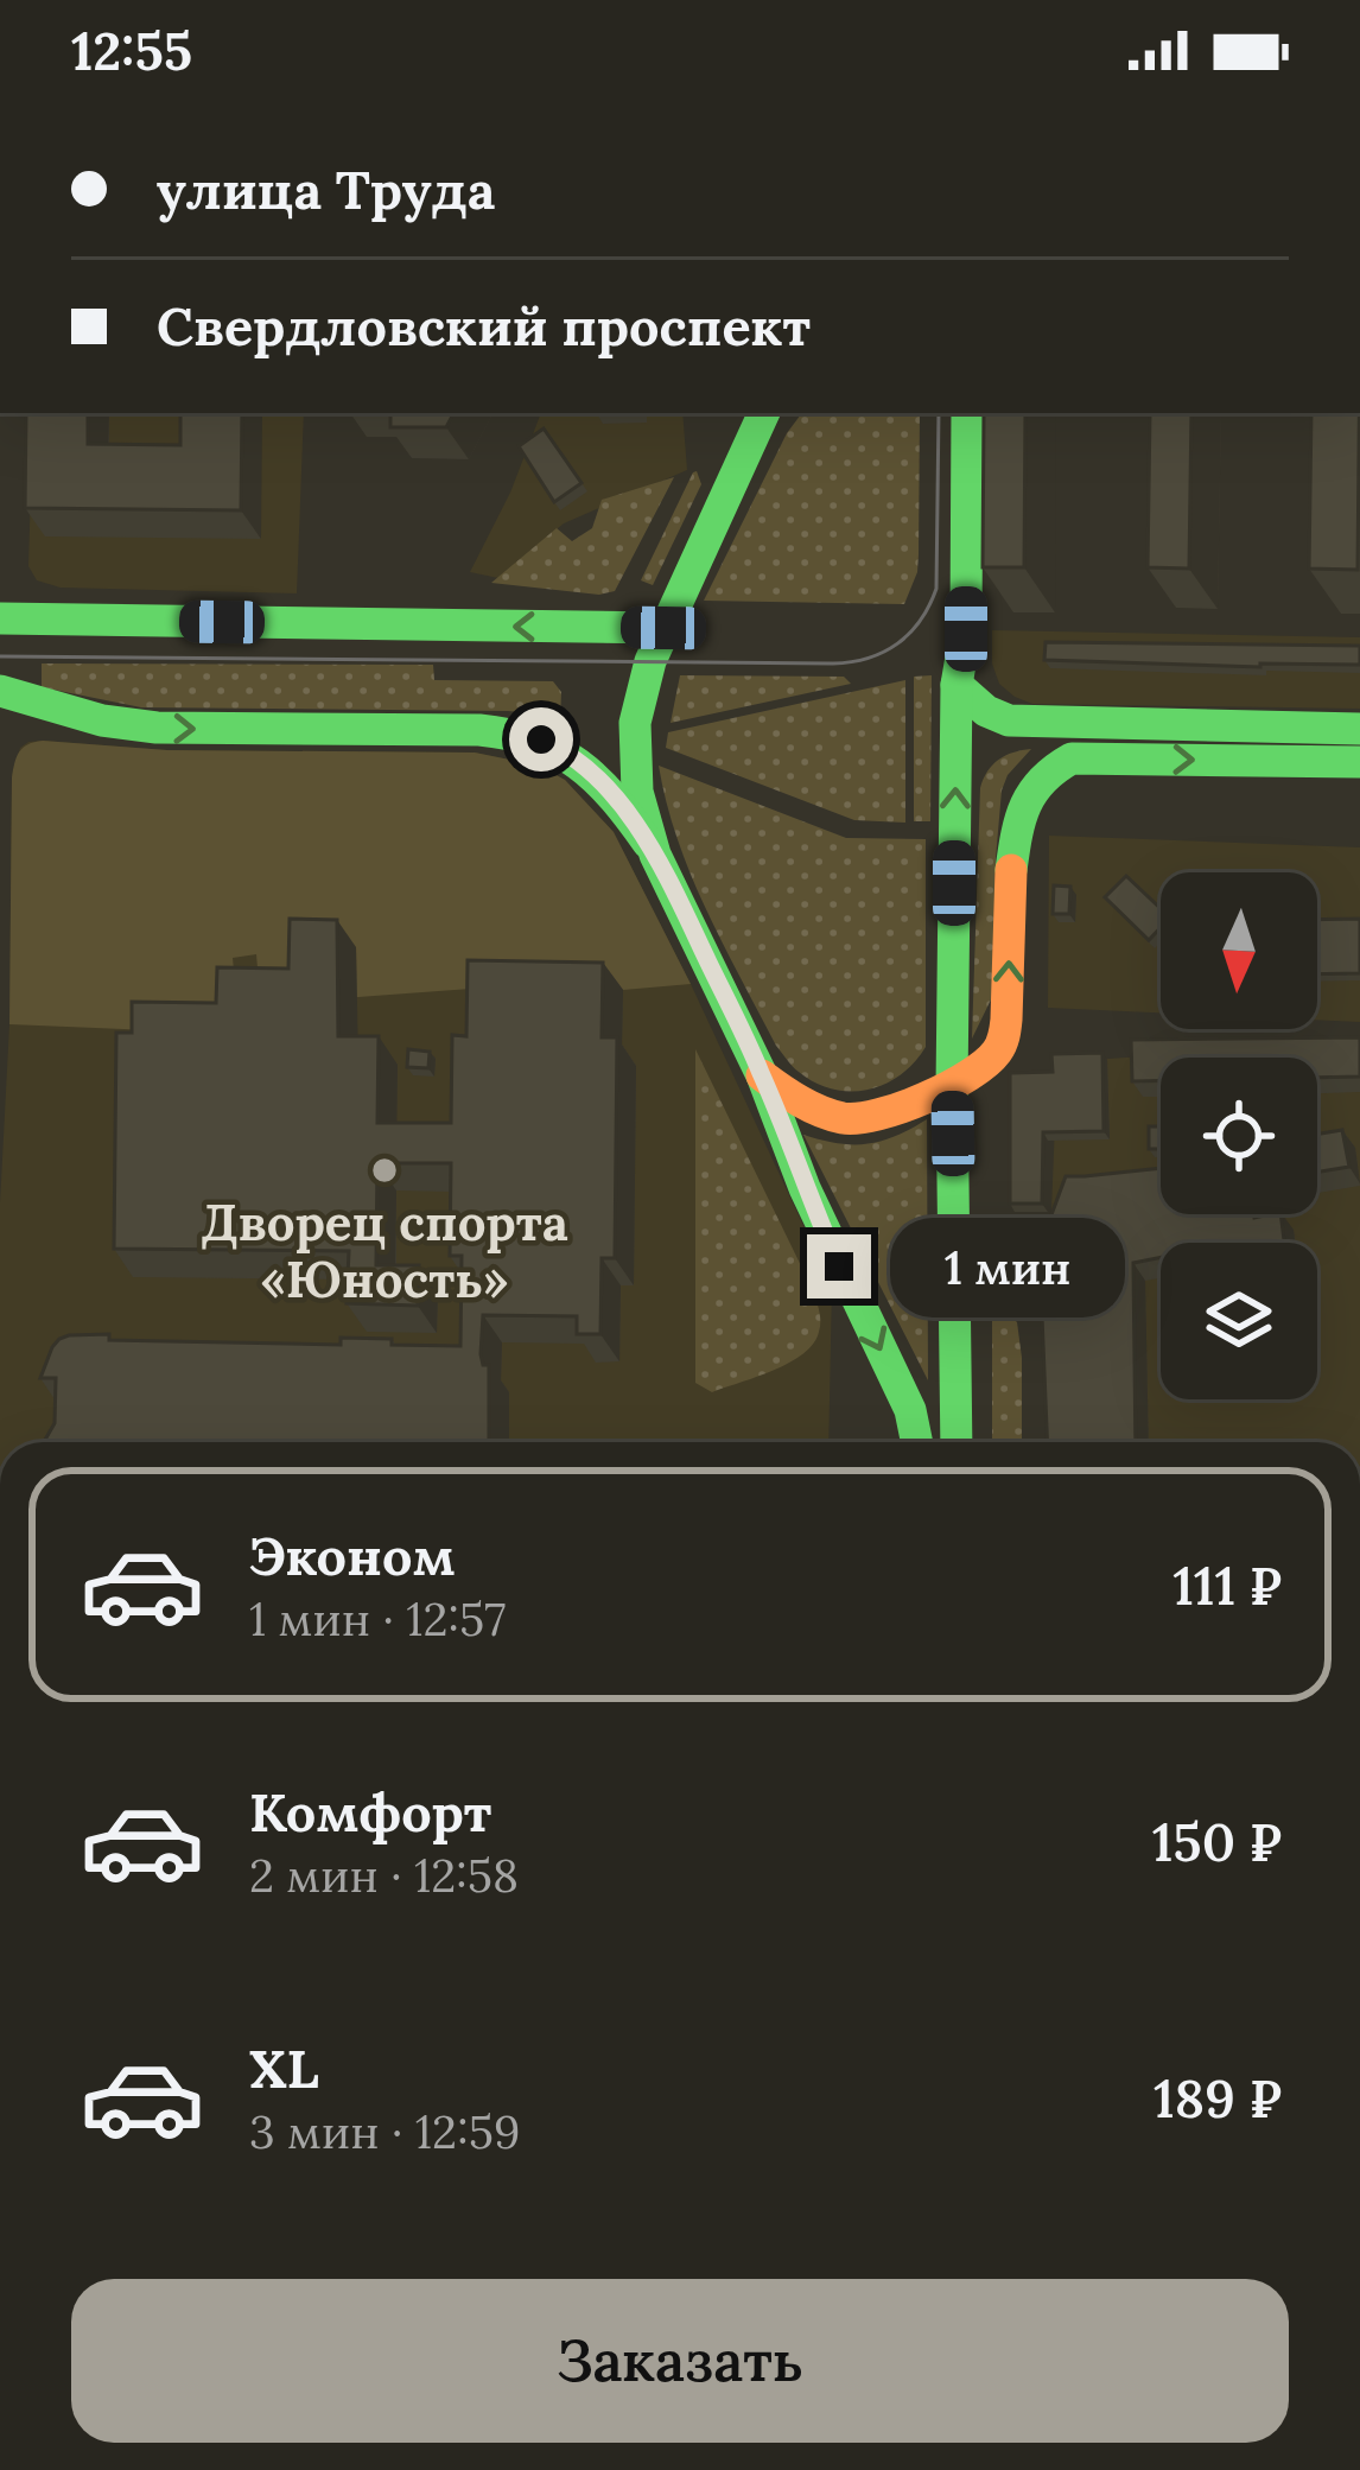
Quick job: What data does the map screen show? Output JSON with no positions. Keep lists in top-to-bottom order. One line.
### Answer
{"places":["Дворец спорта «Юность»"],"north":"bottom","page":{"status":"12:55","banner":["улица Труда","Свердловский проспект"],"bubble":"1 мин","list":[{"name":"Эконом","note":"1 мин · 12:57","value":"111 ₽"},{"name":"Комфорт","note":"2 мин · 12:58","value":"150 ₽"},{"name":"XL","note":"3 мин · 12:59","value":"189 ₽"}],"buttons":"Заказать"}}
